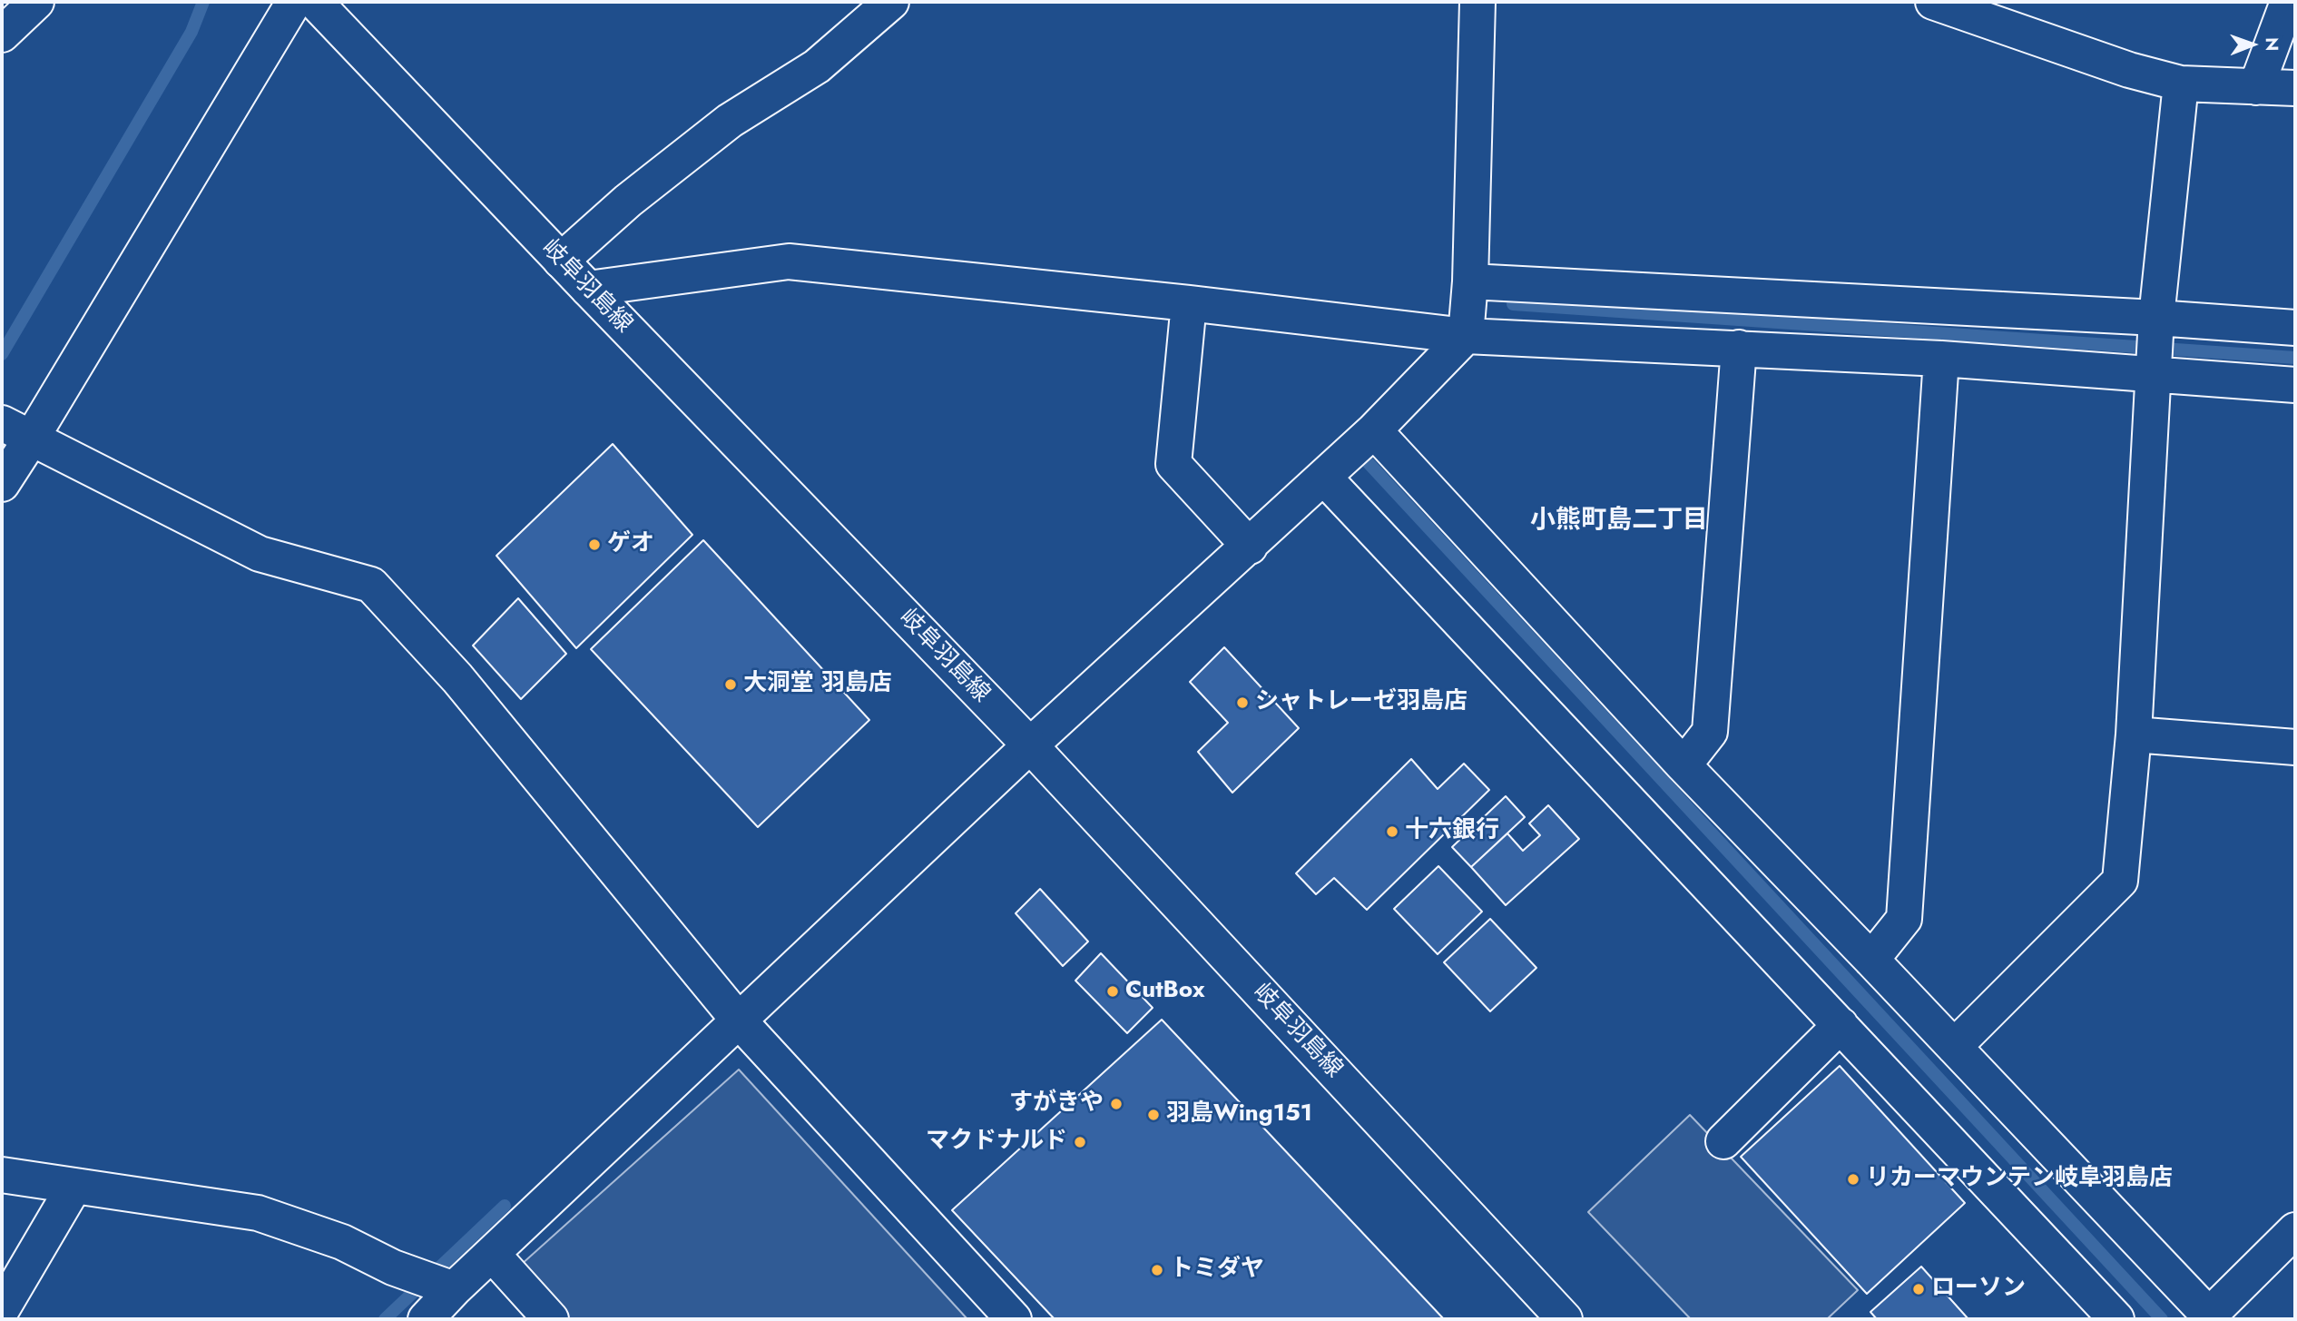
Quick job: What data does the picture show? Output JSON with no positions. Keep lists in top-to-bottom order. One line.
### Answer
{"streets":{"street":["岐阜羽島線"]},"districts":["小熊町島二丁目"],"places":["ゲオ","大洞堂 羽島店","シャトレーゼ羽島店","十六銀行","CutBox","すがきや","羽島Wing151","マクドナルド","リカーマウンテン岐阜羽島店","トミダヤ","ローソン"],"north":"right"}
